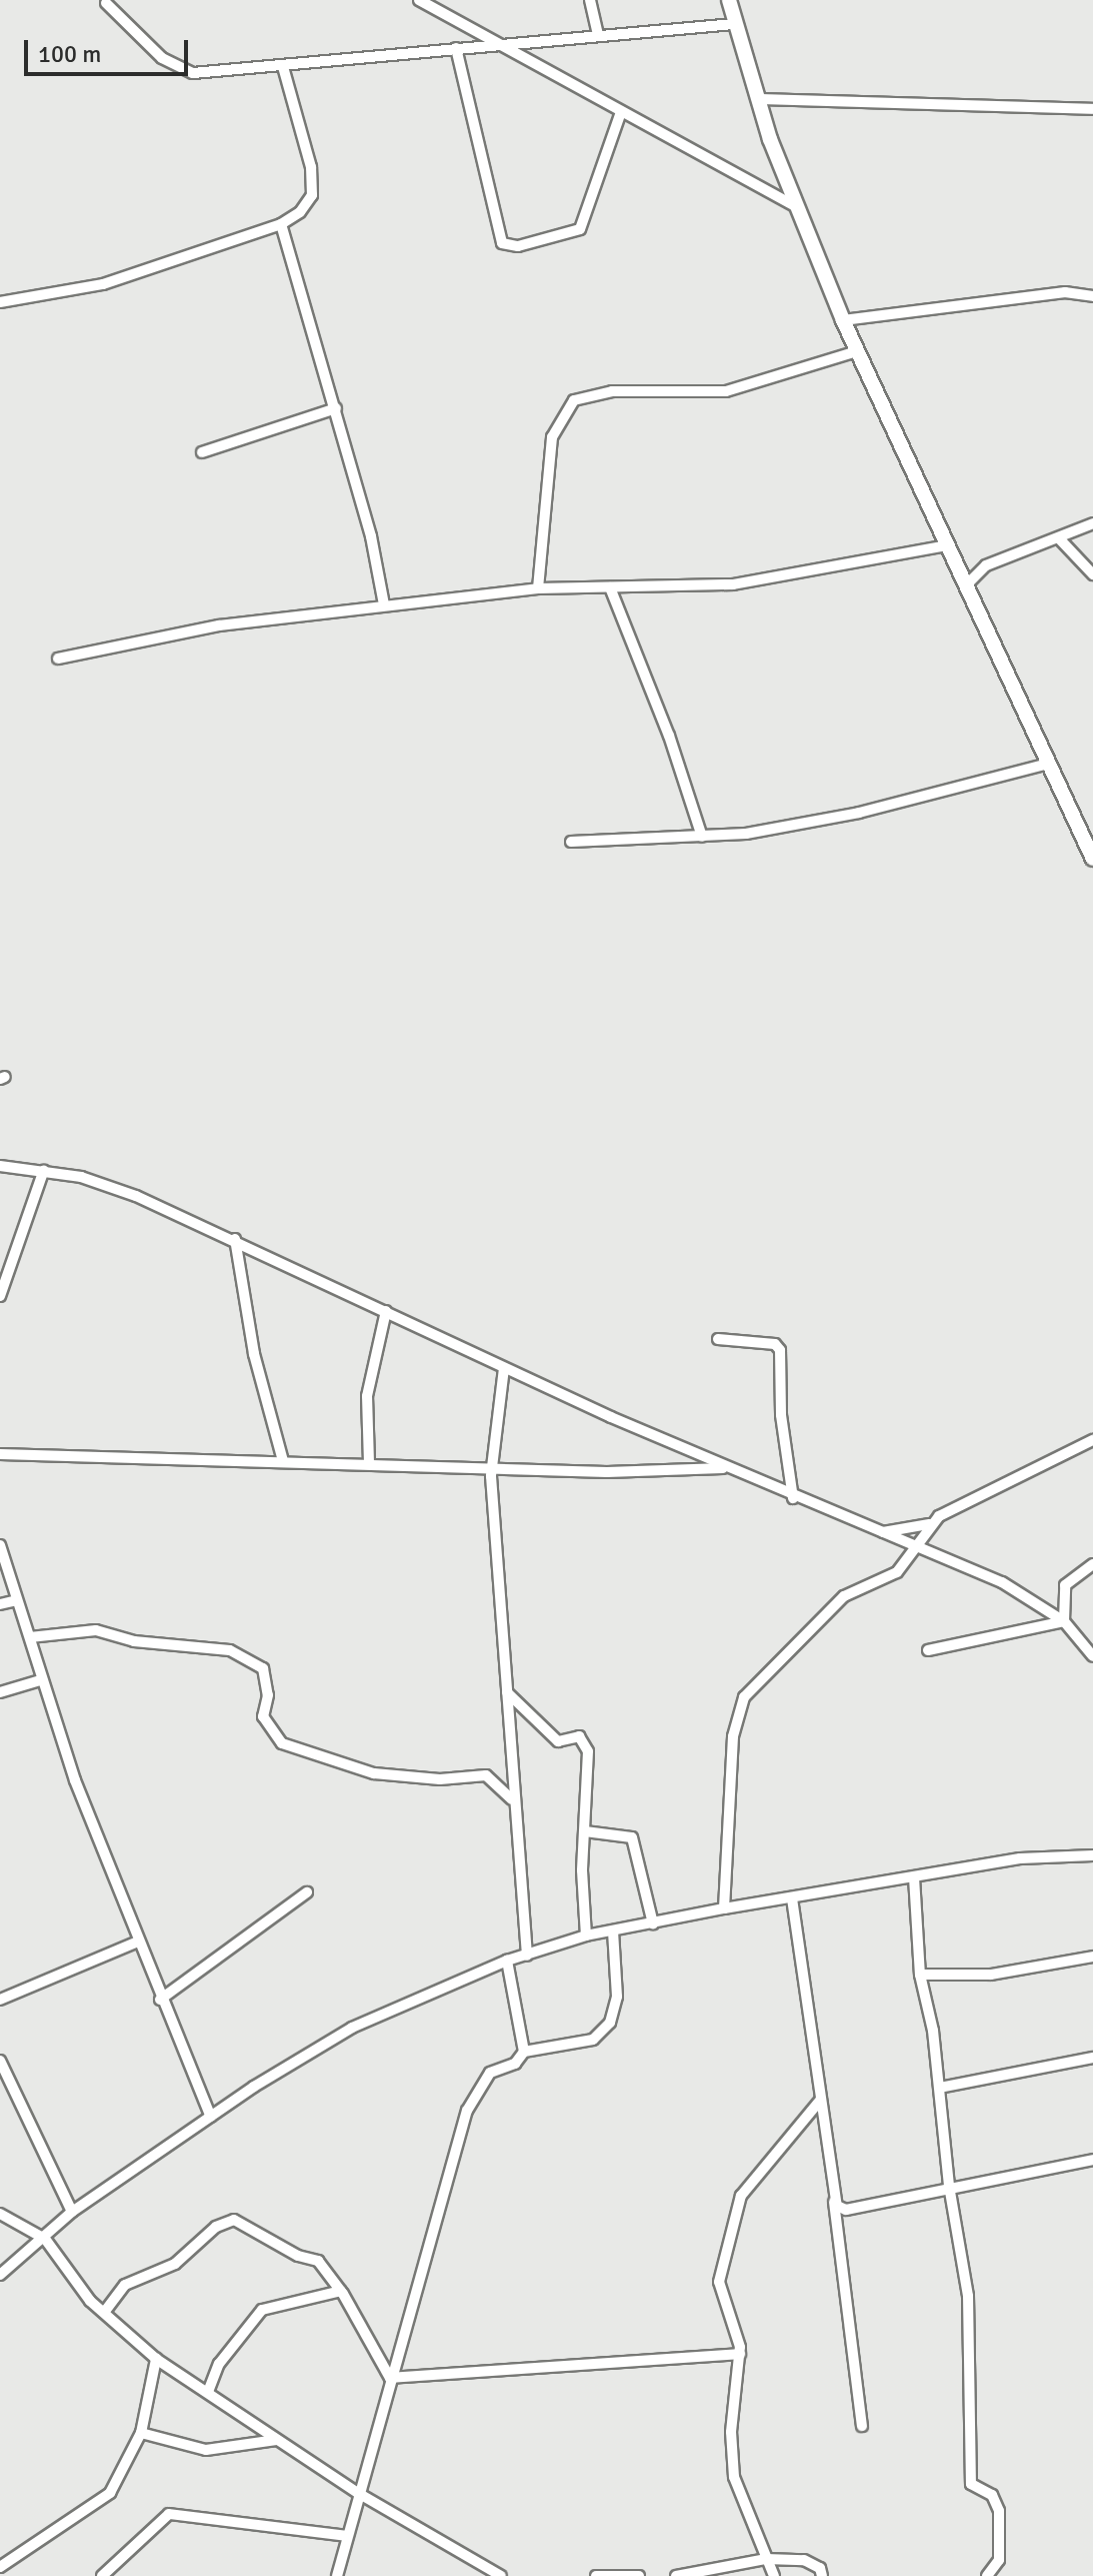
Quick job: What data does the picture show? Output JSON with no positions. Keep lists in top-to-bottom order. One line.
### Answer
{"scale_bar":"100 m"}
